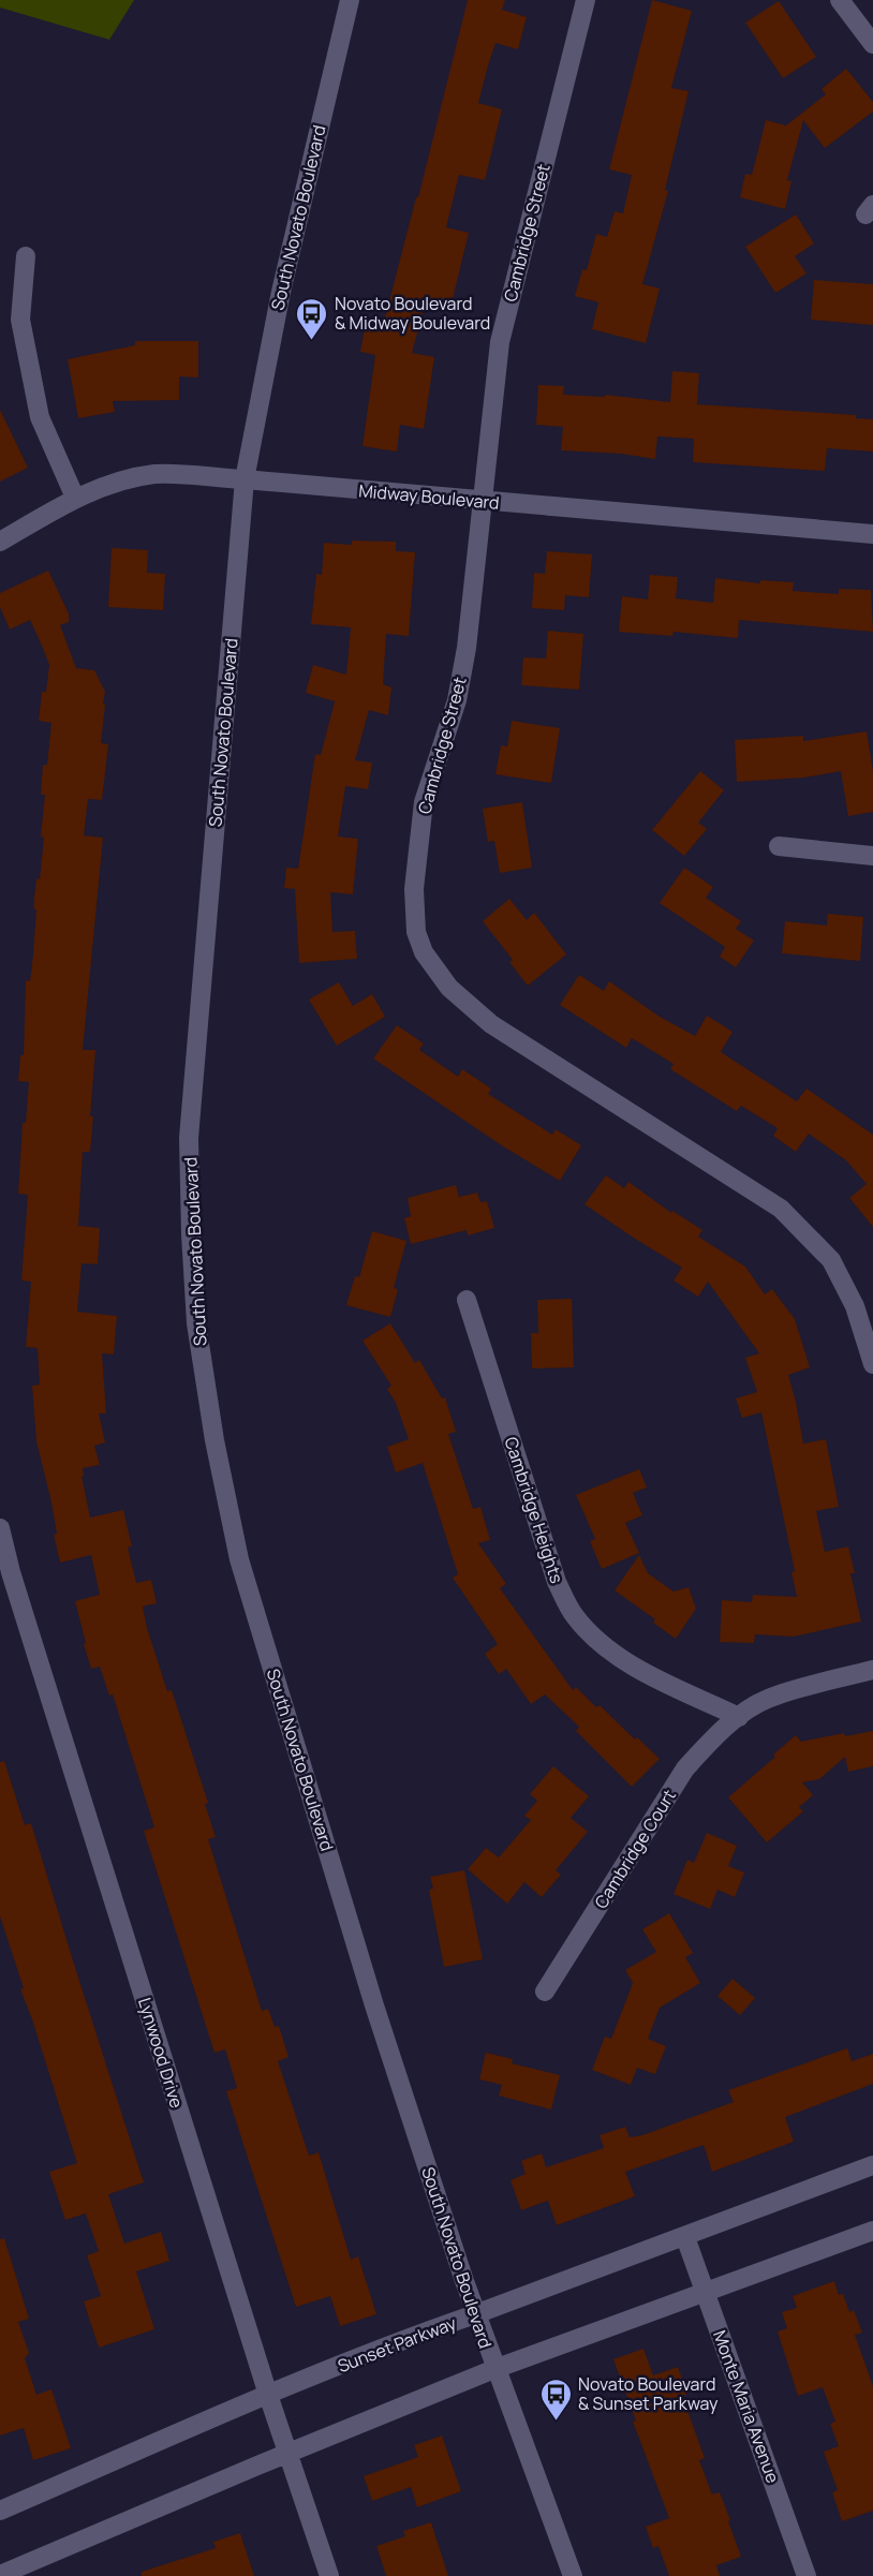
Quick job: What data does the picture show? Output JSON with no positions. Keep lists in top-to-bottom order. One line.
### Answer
{"streets":{"street":["South Novato Boulevard","Cambridge Street","Midway Boulevard","Cambridge Heights","Cambridge Court","Lynwood Drive","Sunset Parkway","Monte Maria Avenue"]},"crossings":[["South Novato Boulevard","Midway Boulevard"],["South Novato Boulevard","Sunset Parkway"],["Cambridge Street","Midway Boulevard"],["Cambridge Heights","Cambridge Court"],["Lynwood Drive","Sunset Parkway"],["Sunset Parkway","Monte Maria Avenue"]],"places":{"bus stop":["Novato Boulevard & Midway Boulevard","Novato Boulevard & Sunset Parkway"]}}
